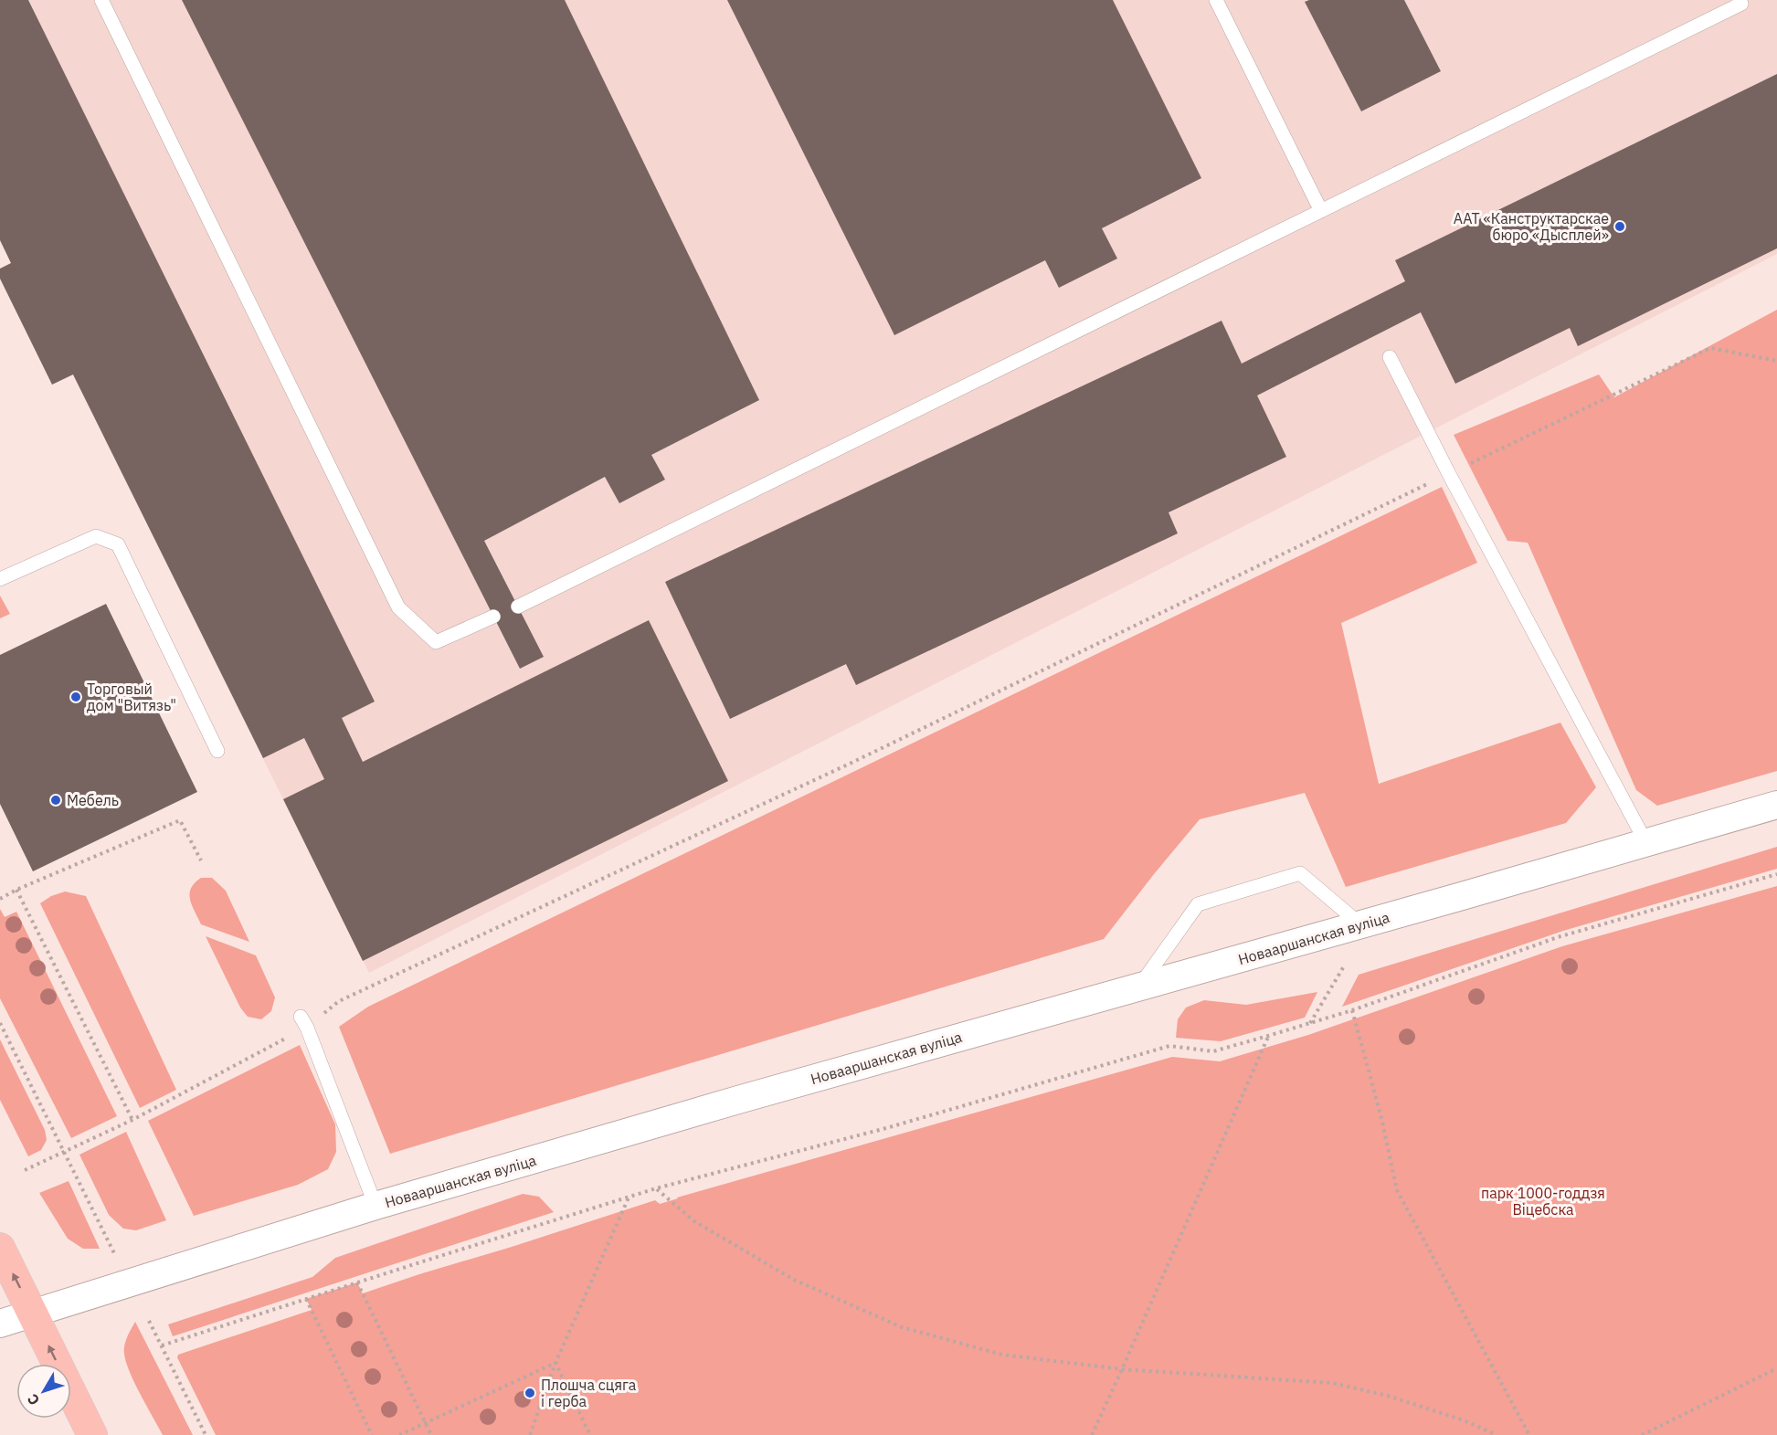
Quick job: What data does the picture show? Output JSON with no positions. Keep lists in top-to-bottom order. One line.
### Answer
{"streets":{"street":["Новааршанская вуліца"]},"parks":["парк 1000-годдзя Віцебска"],"places":["ААТ «Канструктарскае бюро «Дысплей»","Торговый дом \"Витязь\"","Мебель","Плошча сцяга і герба"],"north":"bottom left"}
